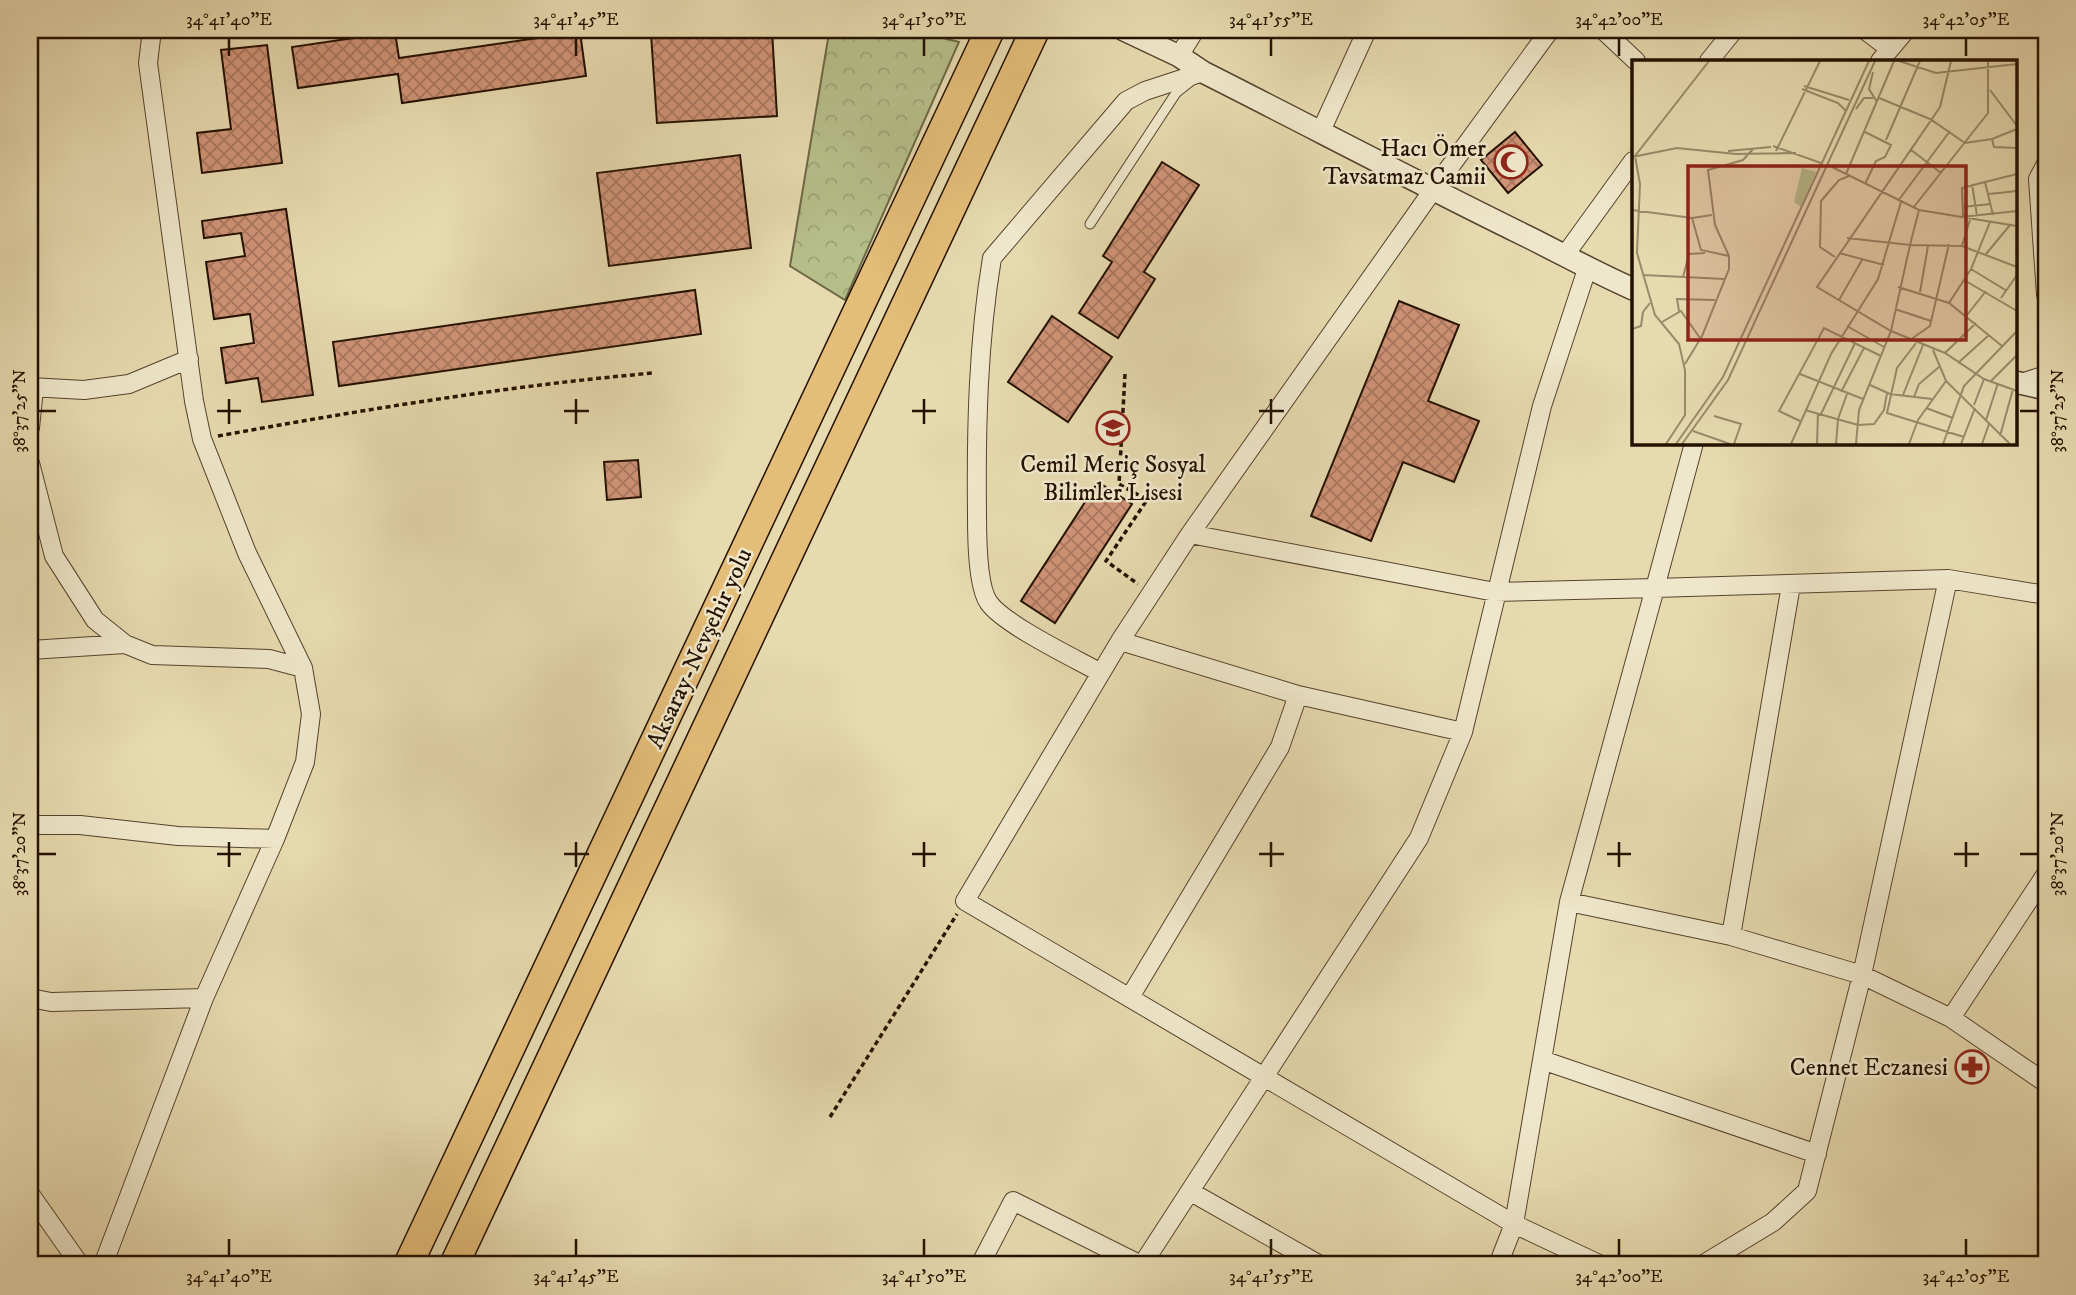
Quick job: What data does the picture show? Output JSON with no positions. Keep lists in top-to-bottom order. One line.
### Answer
{"streets":{"highway":["Aksaray-Nevşehir yolu"]},"places":{"mosque":["Hacı Ömer Tavsatmaz Camii"],"school or university":["Cemil Meriç Sosyal Bilimler Lisesi"],"pharmacy":["Cennet Eczanesi"]},"coordinates":["34°41'40\"E","34°41'45\"E","34°41'50\"E","34°41'55\"E","34°42'00\"E","34°42'05\"E","38°37'25\"N","38°37'20\"N"]}
